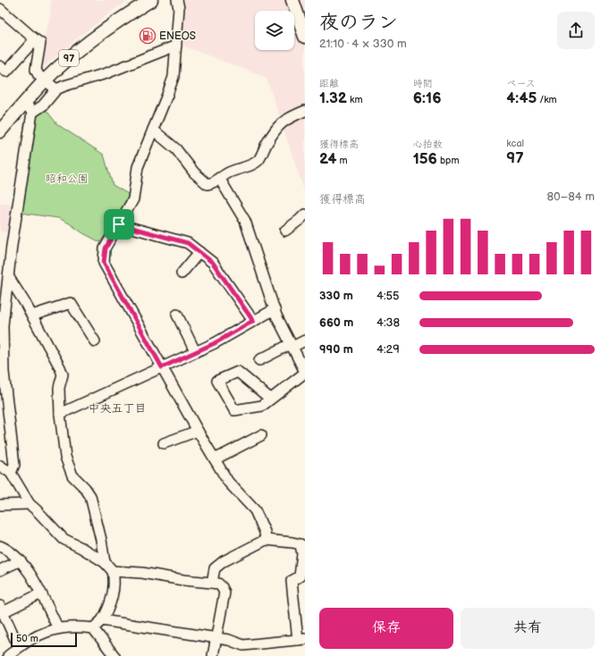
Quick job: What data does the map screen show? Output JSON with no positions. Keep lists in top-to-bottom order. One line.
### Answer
{"streets":{"main road":["97"]},"districts":["中央五丁目"],"parks":["昭和公園"],"places":{"fuel station":["ENEOS"]},"scale_bar":"50 m","page":{"heading":["夜のラン","21:10 · 4 × 330 m"],"stats":[["距離","1.32 km"],["時間","6:16"],["ペース","4:45 /km"],["獲得標高","24 m"],["心拍数","156 bpm"],["kcal","97"]],"chart":["獲得標高","80–84 m"],"list":[{"name":"330 m","note":"4:55"},{"name":"660 m","note":"4:38"},{"name":"990 m","note":"4:29"}],"buttons":["保存","共有"],"scale":"50 m"}}
